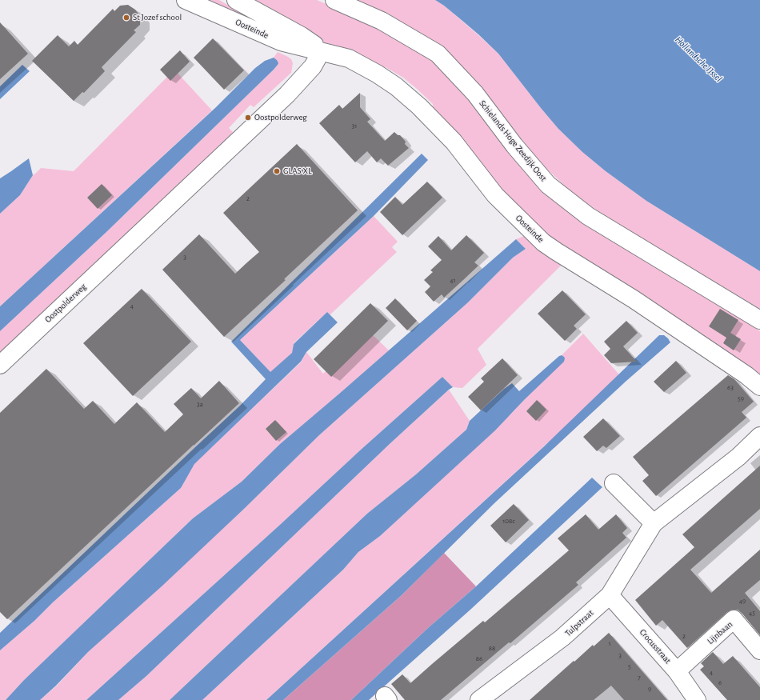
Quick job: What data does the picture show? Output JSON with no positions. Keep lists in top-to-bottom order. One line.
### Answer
{"streets":{"street":["Oosteinde","Schielands Hoge Zeedijk Oost","Oostpolderweg","Tulpstraat","Lijnbaan","Crocusstraat"]},"crossings":[["Oosteinde","Oostpolderweg"],["Tulpstraat","Crocusstraat"],["Lijnbaan","Crocusstraat"]],"water":["Hollandsche IJssel"],"places":["St Jozef school","Oostpolderweg","GLAS XL"],"house_numbers":["31","2","3","41","4","63","59","3a","108c","49","45","2","1","88","3","86","5","4","7","6","9"]}
